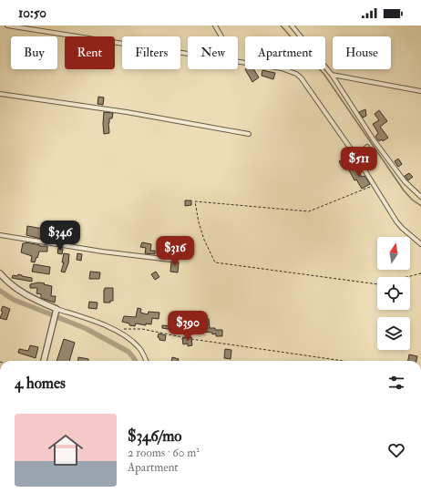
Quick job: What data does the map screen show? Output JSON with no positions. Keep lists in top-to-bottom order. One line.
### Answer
{"north":"top","page":{"status":"10:50","chip":["Buy","Rent","Filters","New","Apartment","House"],"price":["$511","$346","$316","$390"],"heading":"4 homes","list":[{"name":"$346/mo","note":"2 rooms · 60 m² · Apartment"}]}}
